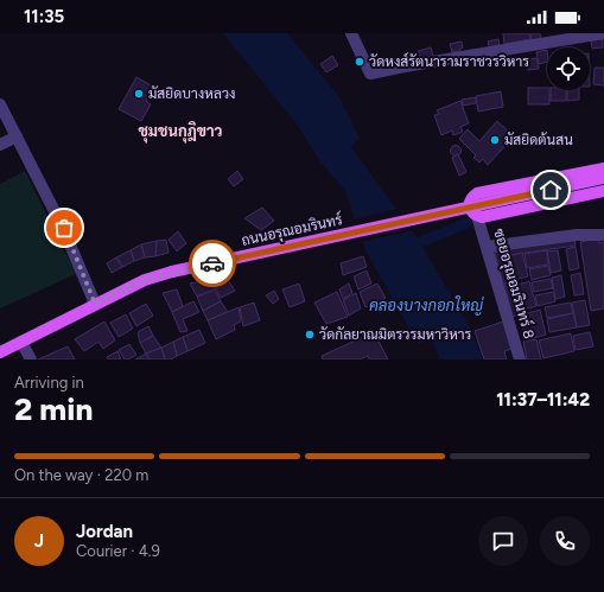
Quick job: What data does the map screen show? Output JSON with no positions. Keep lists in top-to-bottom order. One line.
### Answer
{"streets":{"main road":["ถนนอรุณอมรินทร์"],"street":["ซอยอรุณอมรินทร์ 8"]},"districts":["ชุมชนกุฎิขาว"],"water":["คลองบางกอกใหญ่"],"places":["วัดหงส์รัตนารามราชวรวิหาร","มัสยิดบางหลวง","มัสยิดต้นสน","วัดกัลยาณมิตรวรมหาวิหาร"],"page":{"status":"11:35","heading":["2 min","Arriving in","11:37–11:42"],"panel":["Jordan","Courier · 4.9"],"bar":"On the way · 220 m","round":"J"}}
